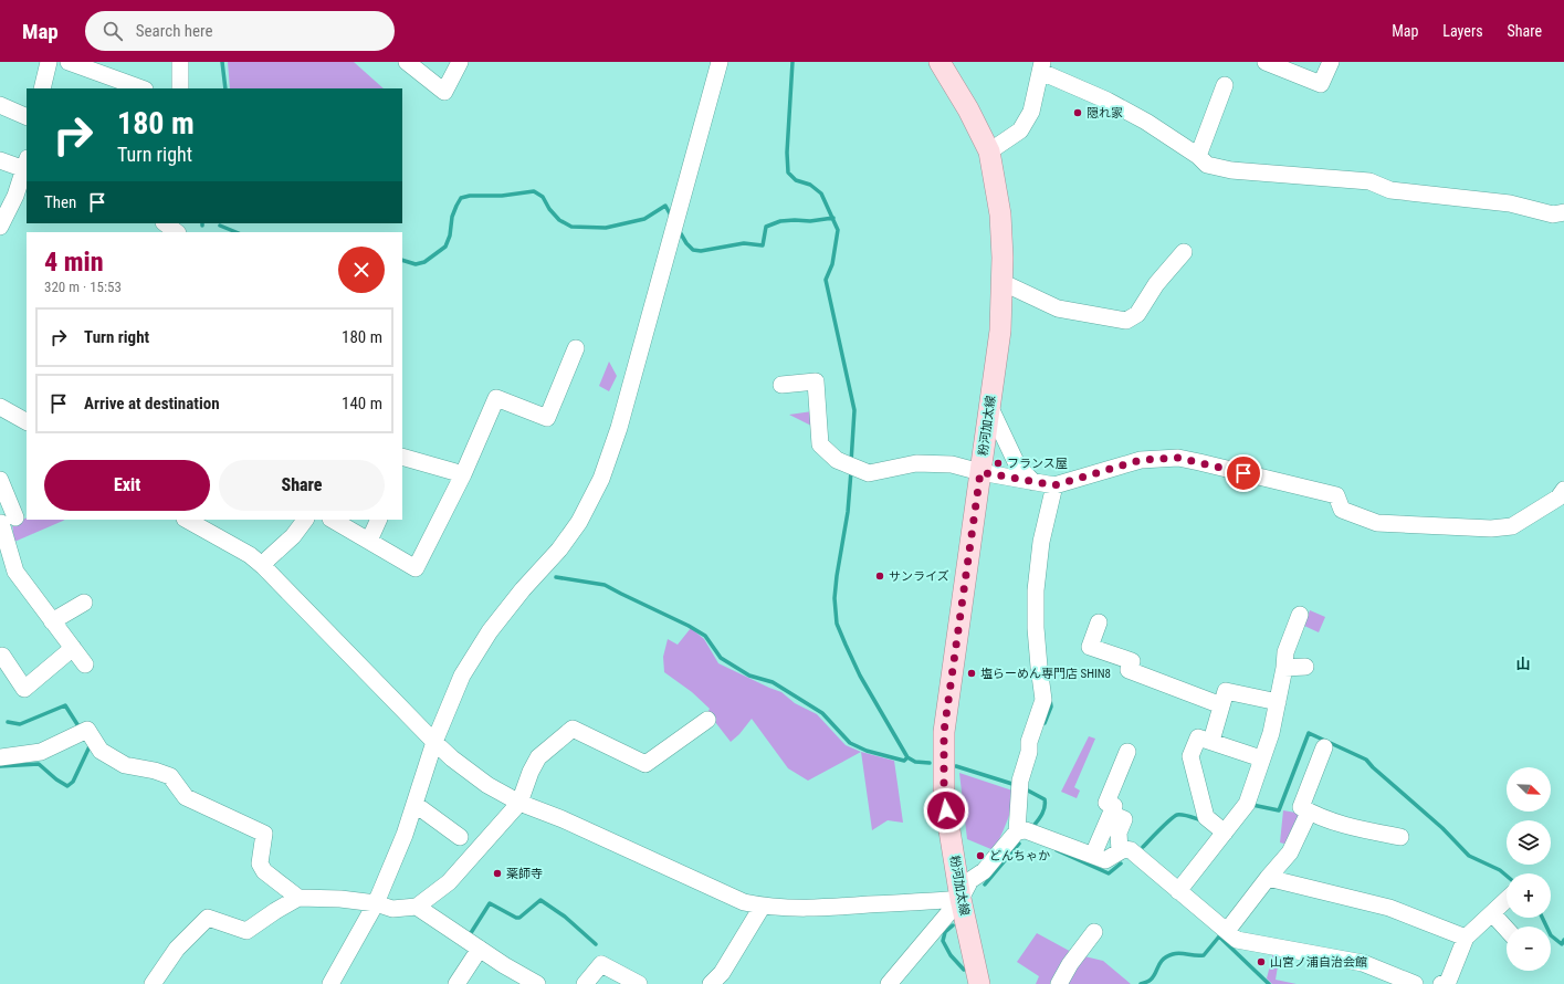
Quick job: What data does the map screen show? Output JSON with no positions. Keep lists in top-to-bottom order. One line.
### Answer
{"streets":{"main road":["粉河加太線"]},"districts":["山"],"places":["隠れ家","フランス屋","サンライズ","塩らーめん専門店 SHIN8","どんちゃか","薬師寺","山宮ノ浦自治会館"],"north":"bottom right","page":{"header":"Map","search":"Search here","nav":["Map","Layers","Share"],"turn":["180 m","Turn right"],"then":"Then","heading":["4 min","320 m · 15:53"],"list":[{"name":"Turn right","value":"180 m"},{"name":"Arrive at destination","value":"140 m"}],"buttons":["Exit","Share"],"map_buttons":["+","−"]}}
